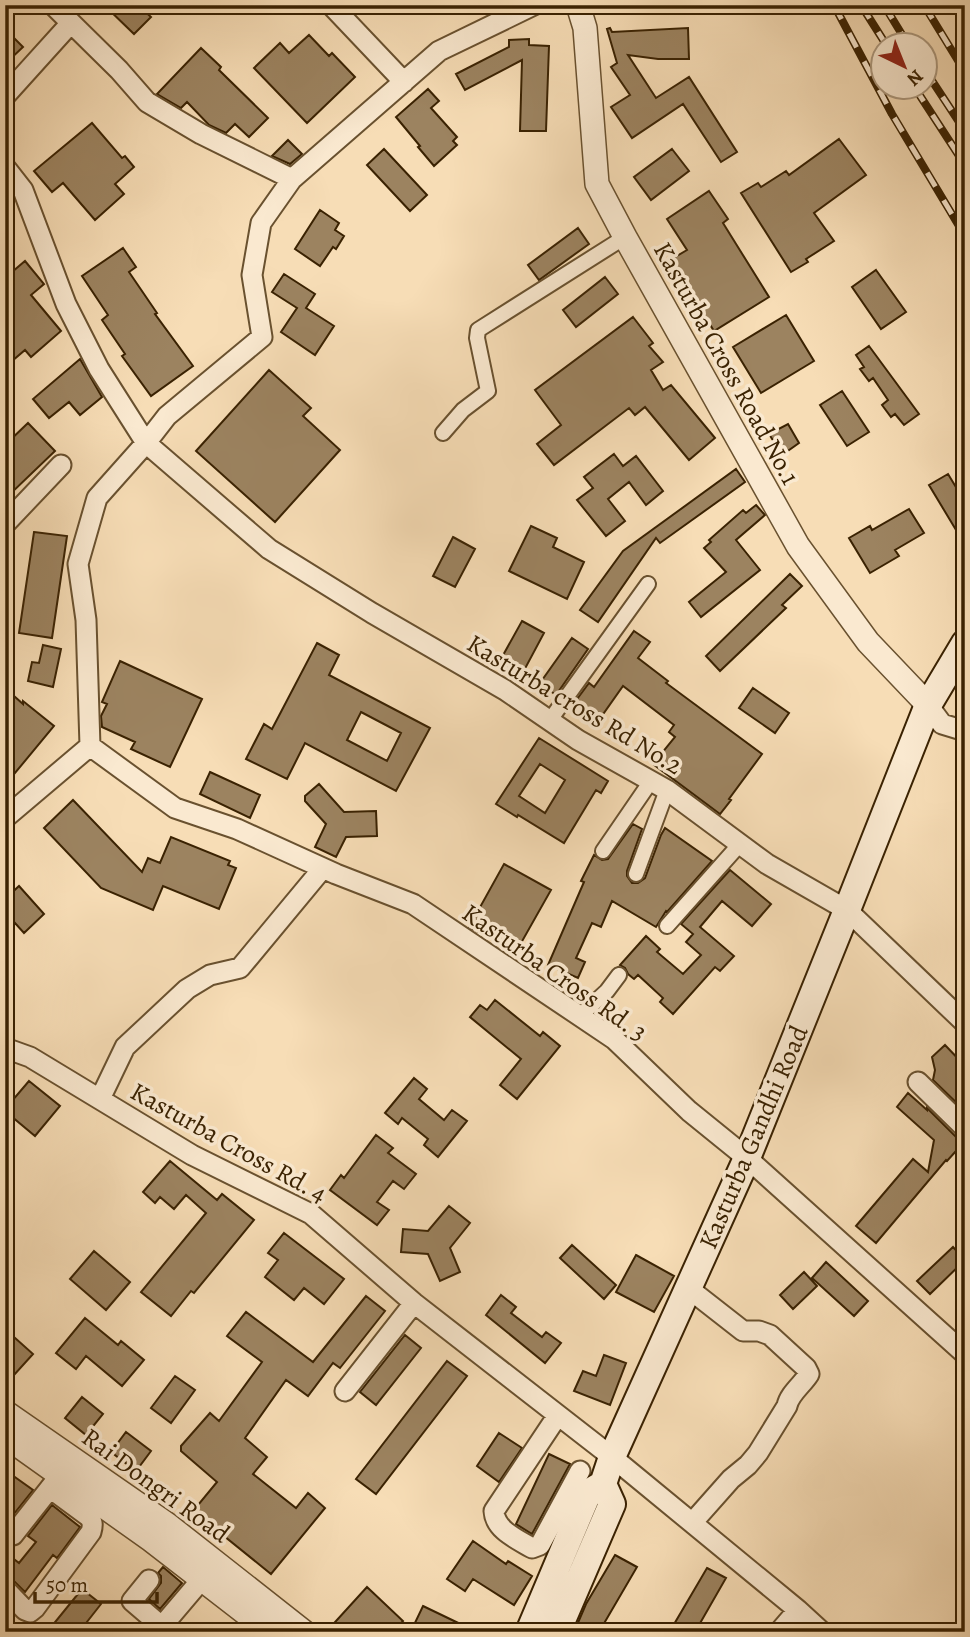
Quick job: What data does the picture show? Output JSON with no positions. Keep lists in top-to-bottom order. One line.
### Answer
{"streets":{"main road":["Kasturba Gandhi Road"],"street":["Kasturba Cross Road No.1","Kasturba cross Rd No.2","Kasturba Cross Rd. 3","Kasturba Cross Rd. 4","Rai Dongri Road"]},"crossings":[["Kasturba Cross Road No.1","Kasturba Gandhi Road"],["Kasturba cross Rd No.2","Kasturba Gandhi Road"],["Kasturba Cross Rd. 3","Kasturba Gandhi Road"],["Kasturba Gandhi Road","Kasturba Cross Rd. 4"]],"scale_bar":"50 m","north":"bottom right"}
